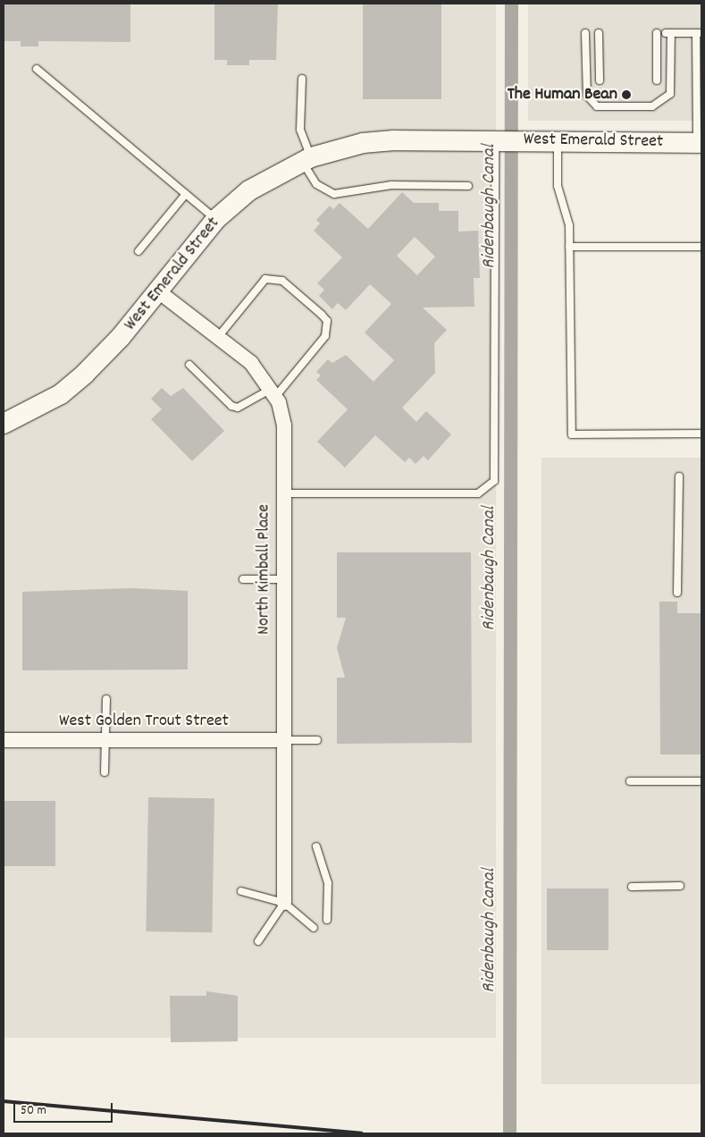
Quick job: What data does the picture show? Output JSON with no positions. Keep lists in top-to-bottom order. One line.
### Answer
{"streets":{"main road":["West Emerald Street"],"street":["North Kimball Place","West Golden Trout Street"]},"crossings":[["West Emerald Street","North Kimball Place"],["North Kimball Place","West Golden Trout Street"]],"water":["Ridenbaugh Canal"],"places":["The Human Bean"],"scale_bar":"50 m"}
